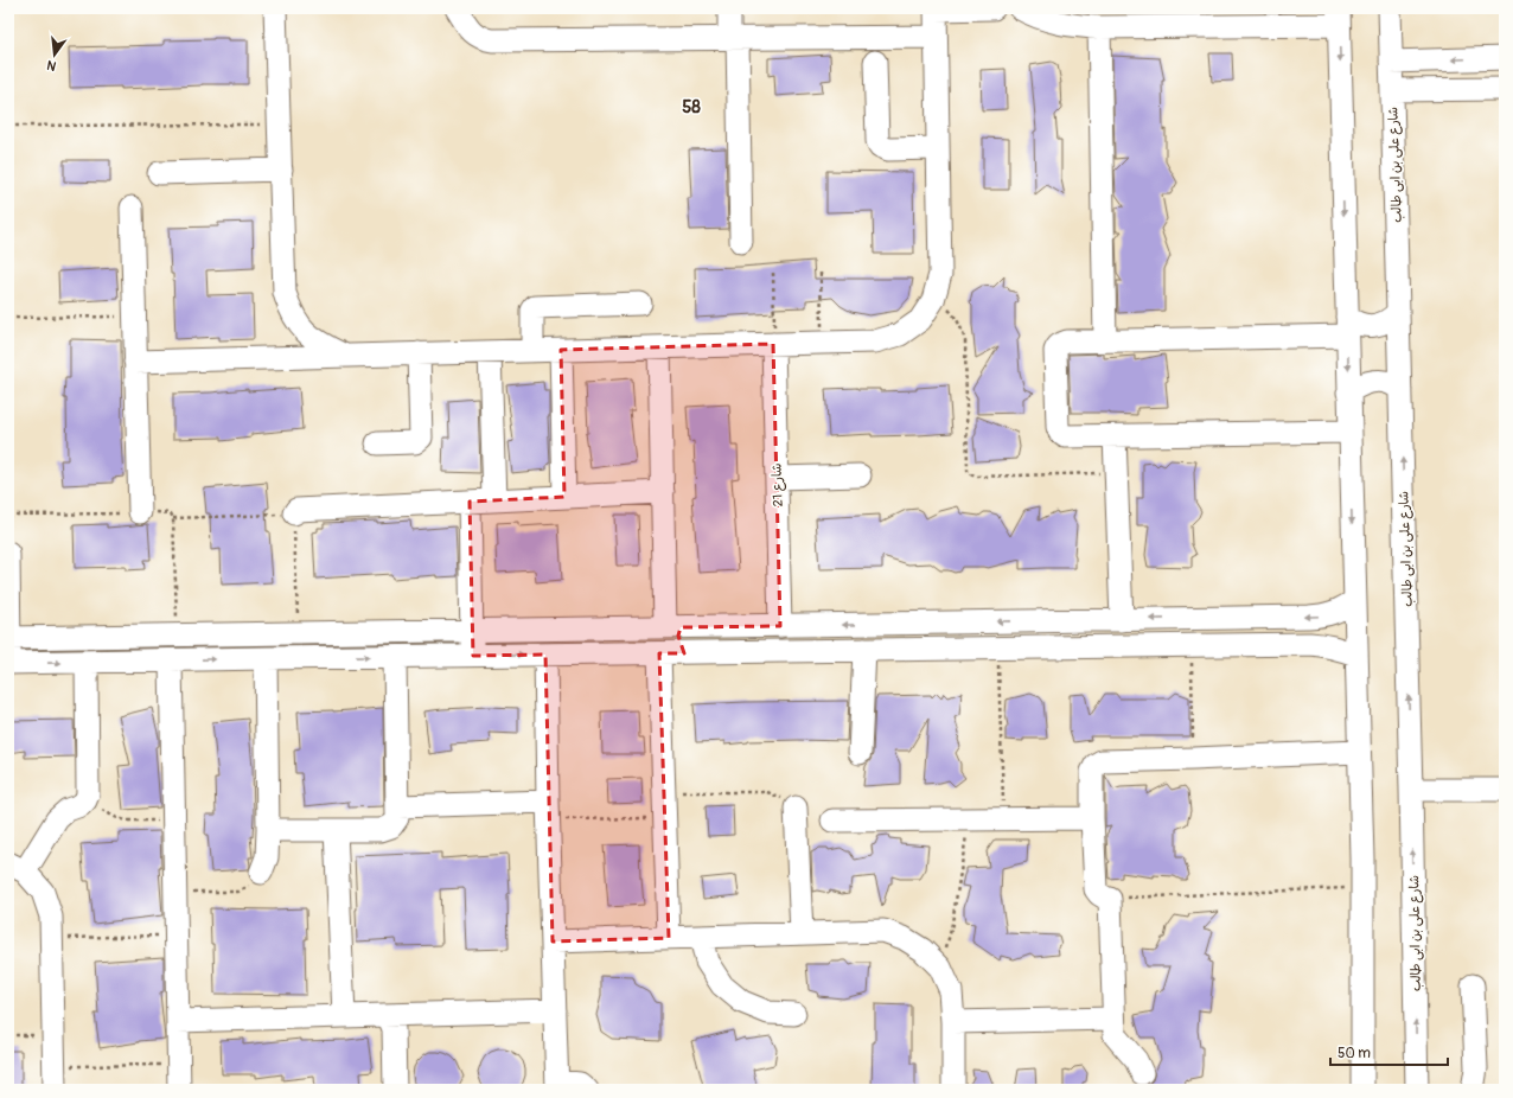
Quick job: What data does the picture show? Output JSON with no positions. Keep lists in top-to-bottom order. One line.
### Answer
{"streets":{"street":["شارع على بن ابى طالب","شارع 21"]},"districts":["58"],"scale_bar":"50 m","north":"bottom"}
